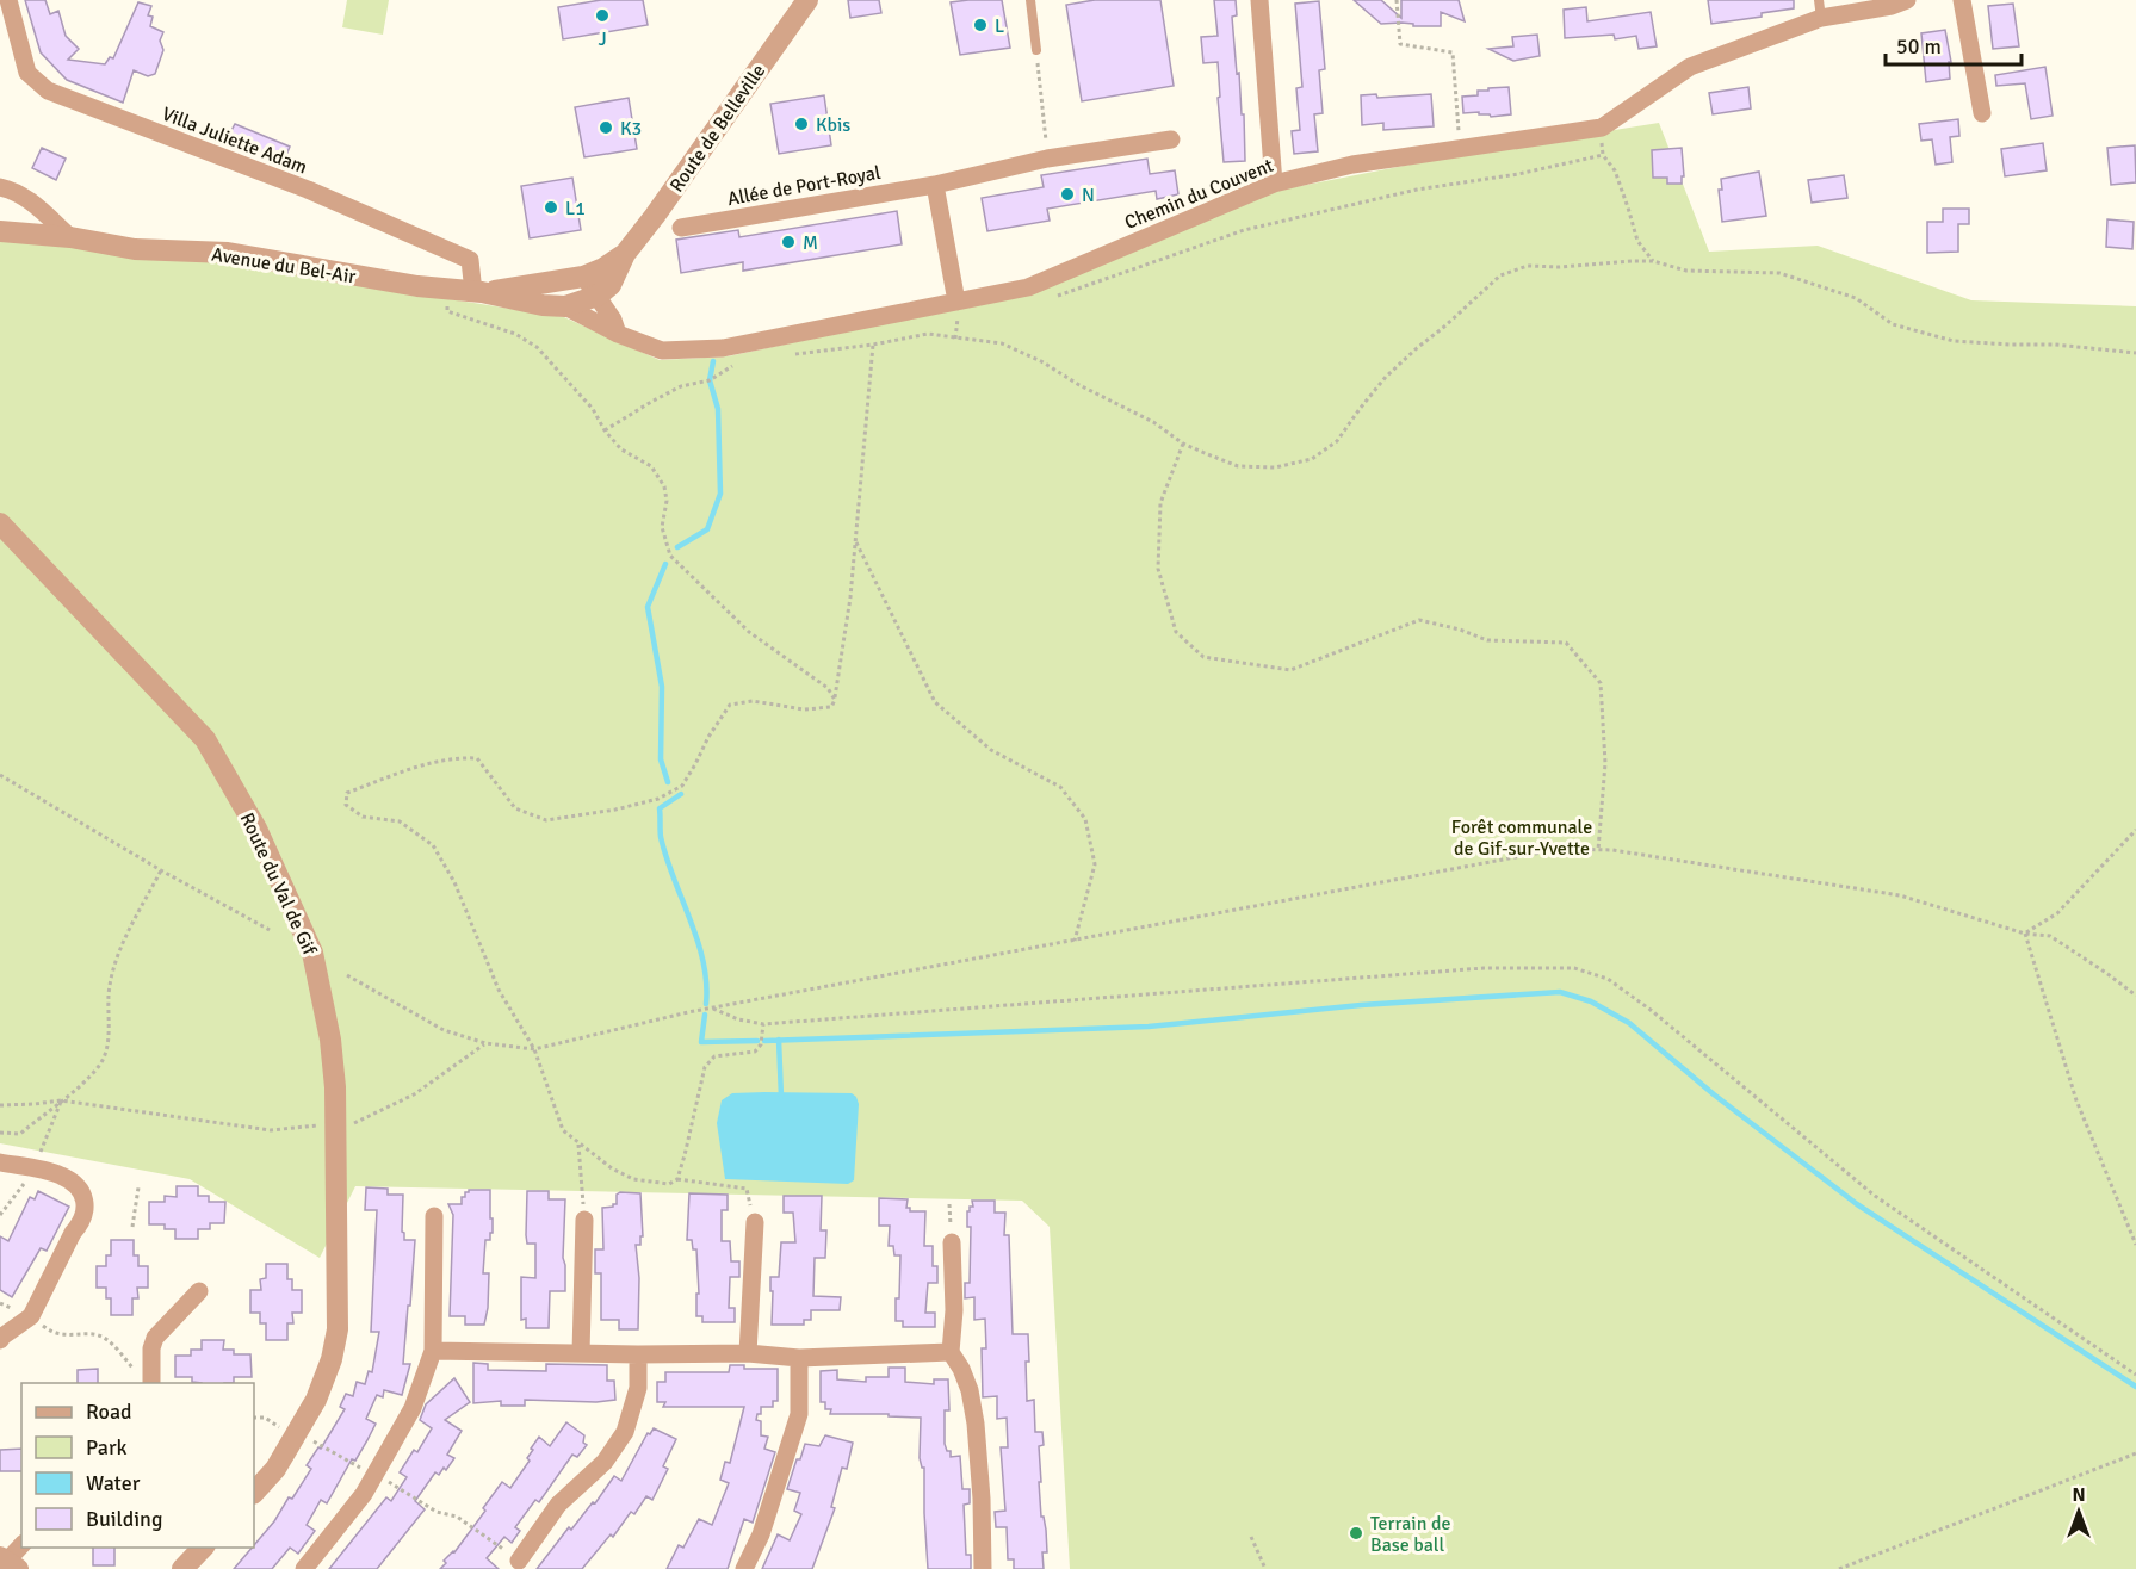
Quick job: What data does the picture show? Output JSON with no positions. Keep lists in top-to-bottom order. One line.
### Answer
{"streets":{"street":["Route de Belleville","Villa Juliette Adam","Allée de Port-Royal","Chemin du Couvent","Avenue du Bel-Air","Route du Val de Gif"]},"crossings":[["Route de Belleville","Villa Juliette Adam"],["Route de Belleville","Avenue du Bel-Air"],["Villa Juliette Adam","Avenue du Bel-Air"]],"parks":["Forêt communale de Gif-sur-Yvette"],"places":["J","L","Kbis","K3","N","L1","M","Terrain de Base ball"],"legend":["Road","Park","Water","Building"],"scale_bar":"50 m","north":"top"}
